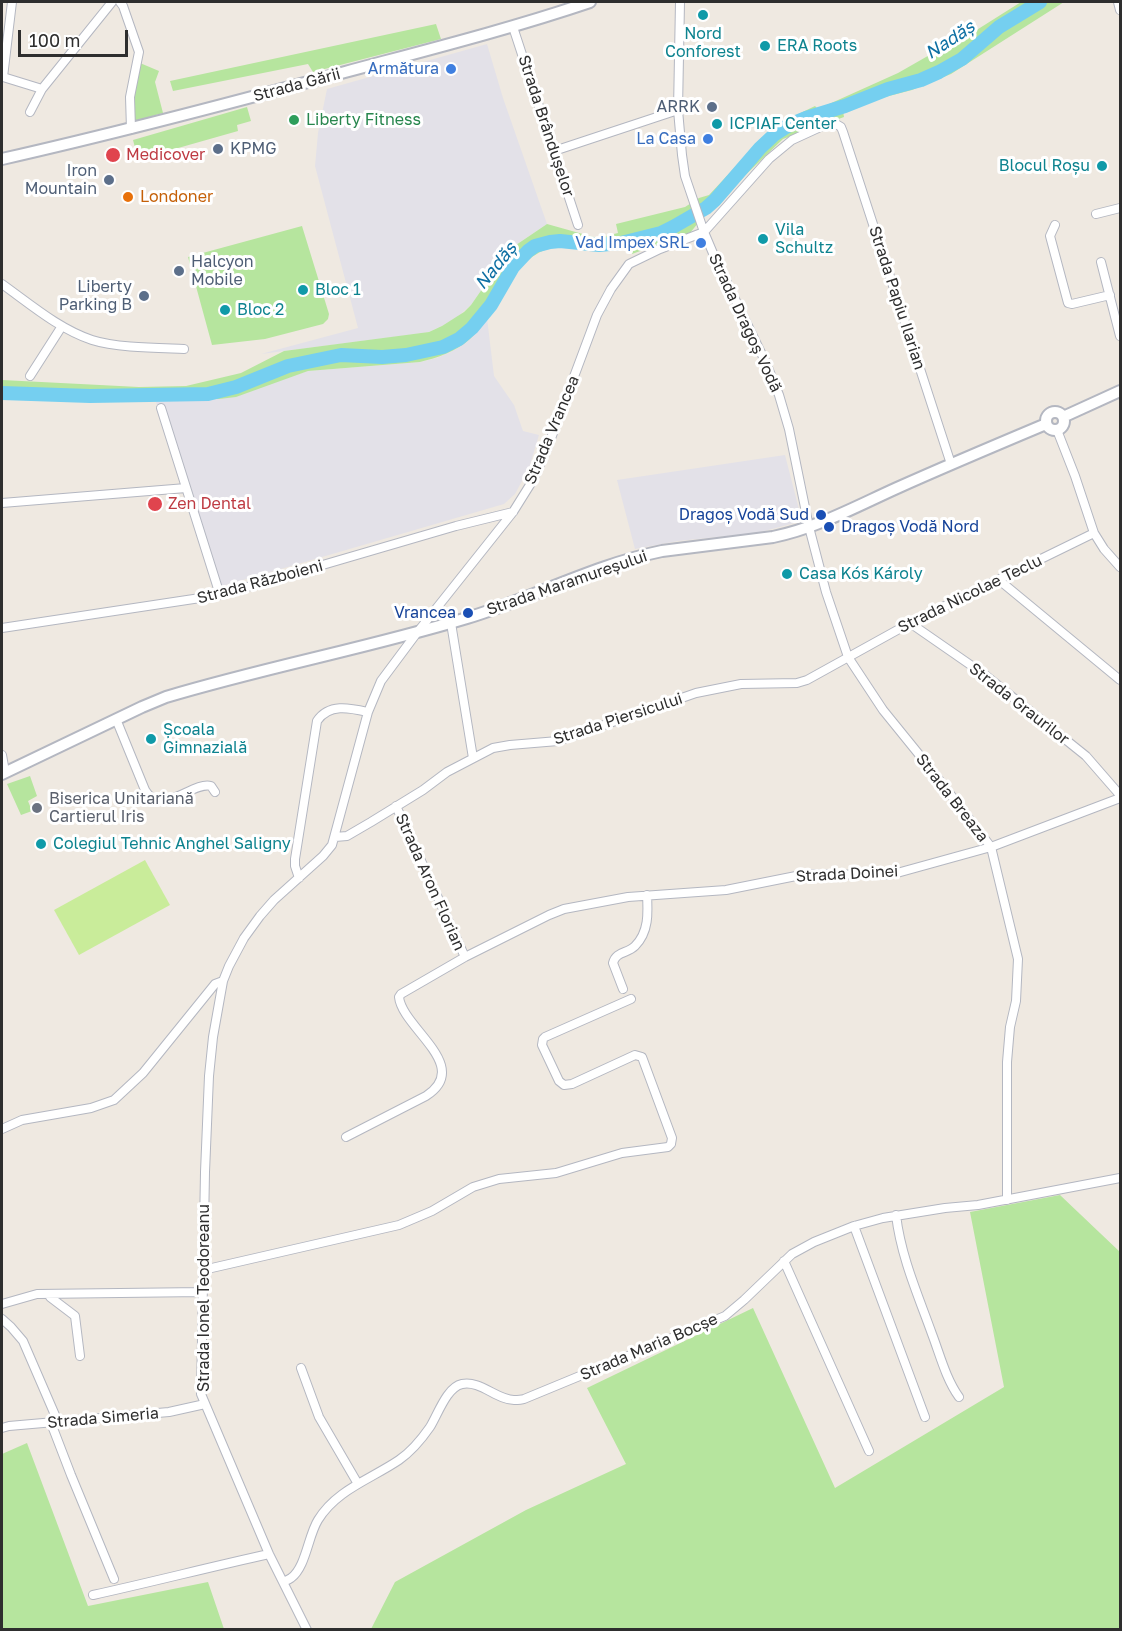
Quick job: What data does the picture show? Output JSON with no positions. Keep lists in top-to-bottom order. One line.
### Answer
{"streets":{"main road":["Strada Gării","Strada Maramureșului"],"street":["Strada Brândușelor","Strada Papiu Ilarian","Strada Dragoș Vodă","Strada Vrancea","Strada Războieni","Strada Nicolae Teclu","Strada Graurilor","Strada Piersicului","Strada Breaza","Strada Doinei","Strada Aron Florian","Strada Ionel Teodoreanu","Strada Maria Bocșe","Strada Simeria"]},"crossings":[["Strada Gării","Strada Brândușelor"],["Strada Papiu Ilarian","Strada Vrancea"],["Strada Papiu Ilarian","Strada Maramureșului"],["Strada Dragoș Vodă","Strada Vrancea"],["Strada Dragoș Vodă","Strada Maramureșului"],["Strada Dragoș Vodă","Strada Breaza"],["Strada Vrancea","Strada Războieni"],["Strada Vrancea","Strada Maramureșului"],["Strada Maramureșului","Strada Breaza"],["Strada Nicolae Teclu","Strada Graurilor"],["Strada Nicolae Teclu","Strada Piersicului"],["Strada Nicolae Teclu","Strada Breaza"],["Strada Graurilor","Strada Doinei"],["Strada Piersicului","Strada Breaza"],["Strada Piersicului","Strada Aron Florian"],["Strada Breaza","Strada Doinei"],["Strada Breaza","Strada Maria Bocșe"],["Strada Doinei","Strada Aron Florian"],["Strada Ionel Teodoreanu","Strada Maria Bocșe"],["Strada Ionel Teodoreanu","Strada Simeria"]],"water":["Nadăș"],"places":["Nord Conforest","ERA Roots","Armătura","ARRK","Liberty Fitness","ICPIAF Center","La Casa","KPMG","Medicover","Blocul Roșu","Iron Mountain","Londoner","Vila Schultz","Vad Impex SRL","Halcyon Mobile","Bloc 1","Liberty Parking B","Bloc 2","Zen Dental","Dragoș Vodă Sud","Dragoș Vodă Nord","Casa Kós Károly","Vrancea","Școala Gimnazială","Biserica Unitariană Cartierul Iris","Colegiul Tehnic Anghel Saligny"],"scale_bar":"100 m"}
